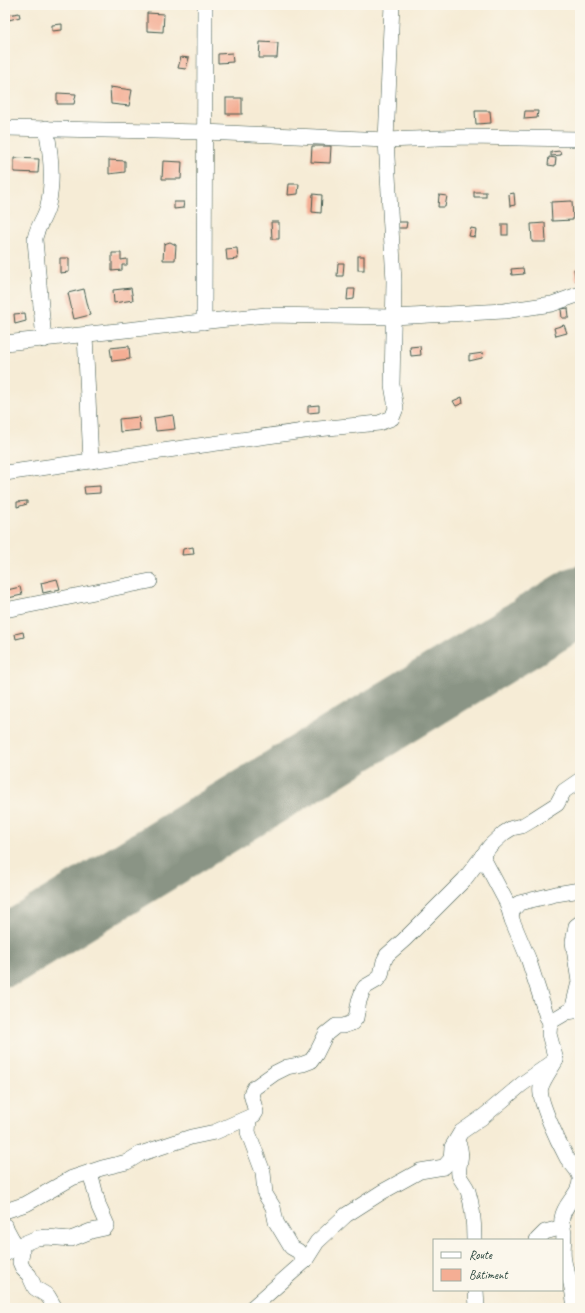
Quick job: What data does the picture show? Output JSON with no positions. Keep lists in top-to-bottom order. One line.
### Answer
{"legend":["Route","Bâtiment"]}
